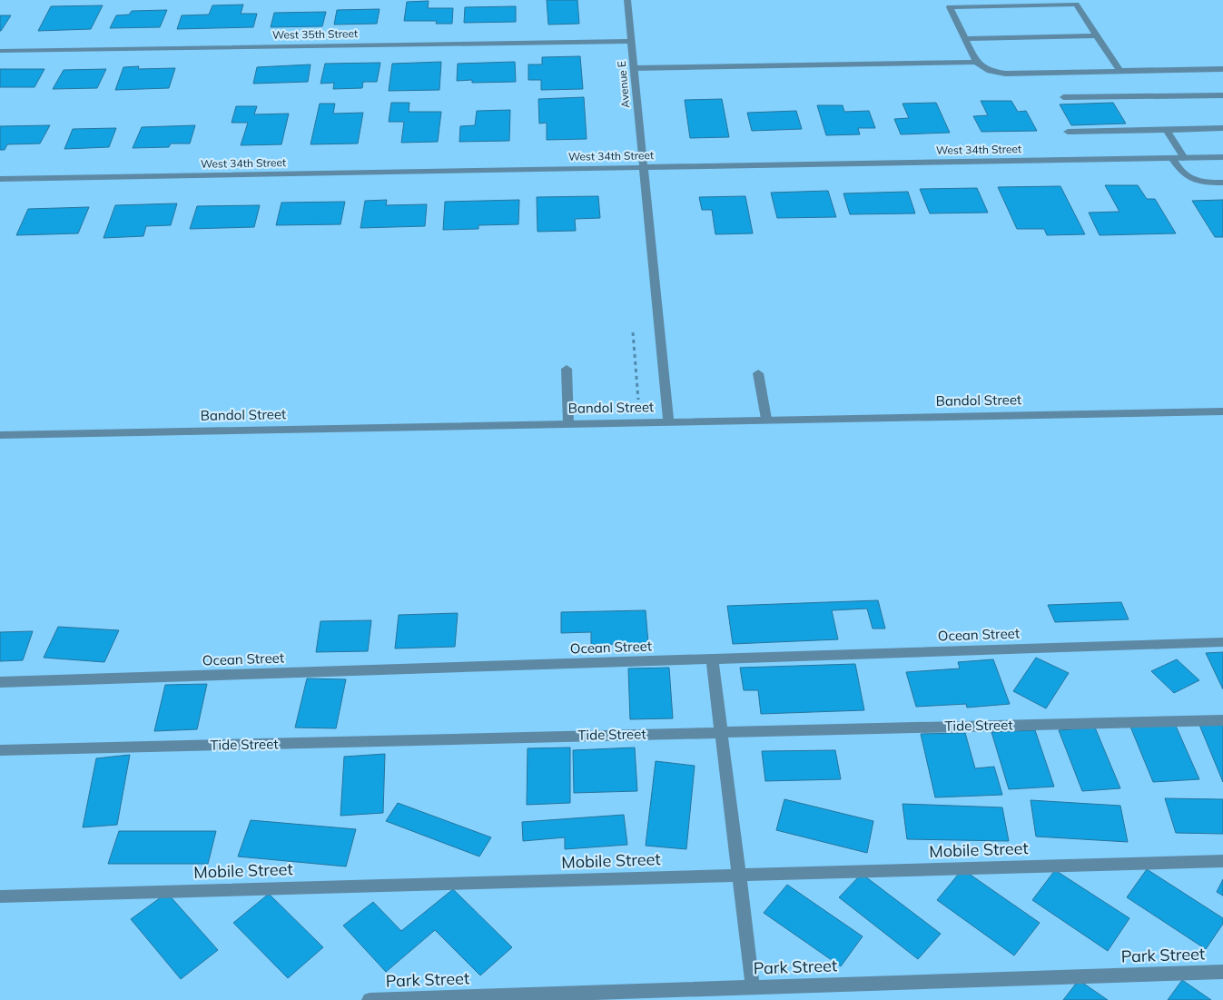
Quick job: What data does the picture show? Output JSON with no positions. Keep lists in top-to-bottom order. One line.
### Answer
{"streets":{"street":["West 35th Street","Avenue E","West 34th Street","Bandol Street","Ocean Street","Tide Street","Mobile Street","Park Street"]},"crossings":[["West 35th Street","Avenue E"],["Avenue E","West 34th Street"],["Avenue E","Bandol Street"]]}
